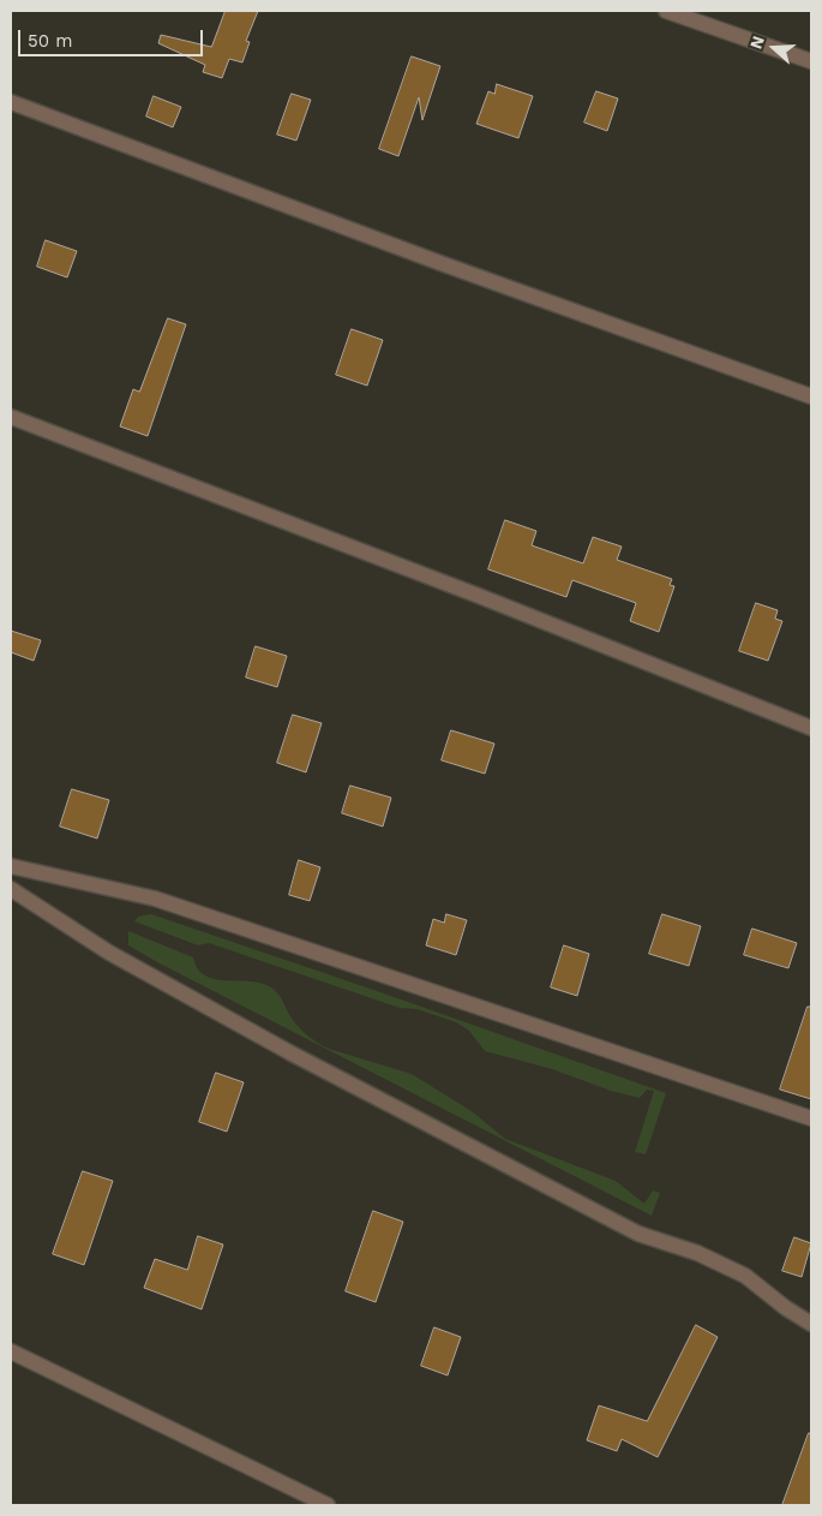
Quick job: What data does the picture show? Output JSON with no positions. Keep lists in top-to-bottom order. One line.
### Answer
{"scale_bar":"50 m","north":"left"}
